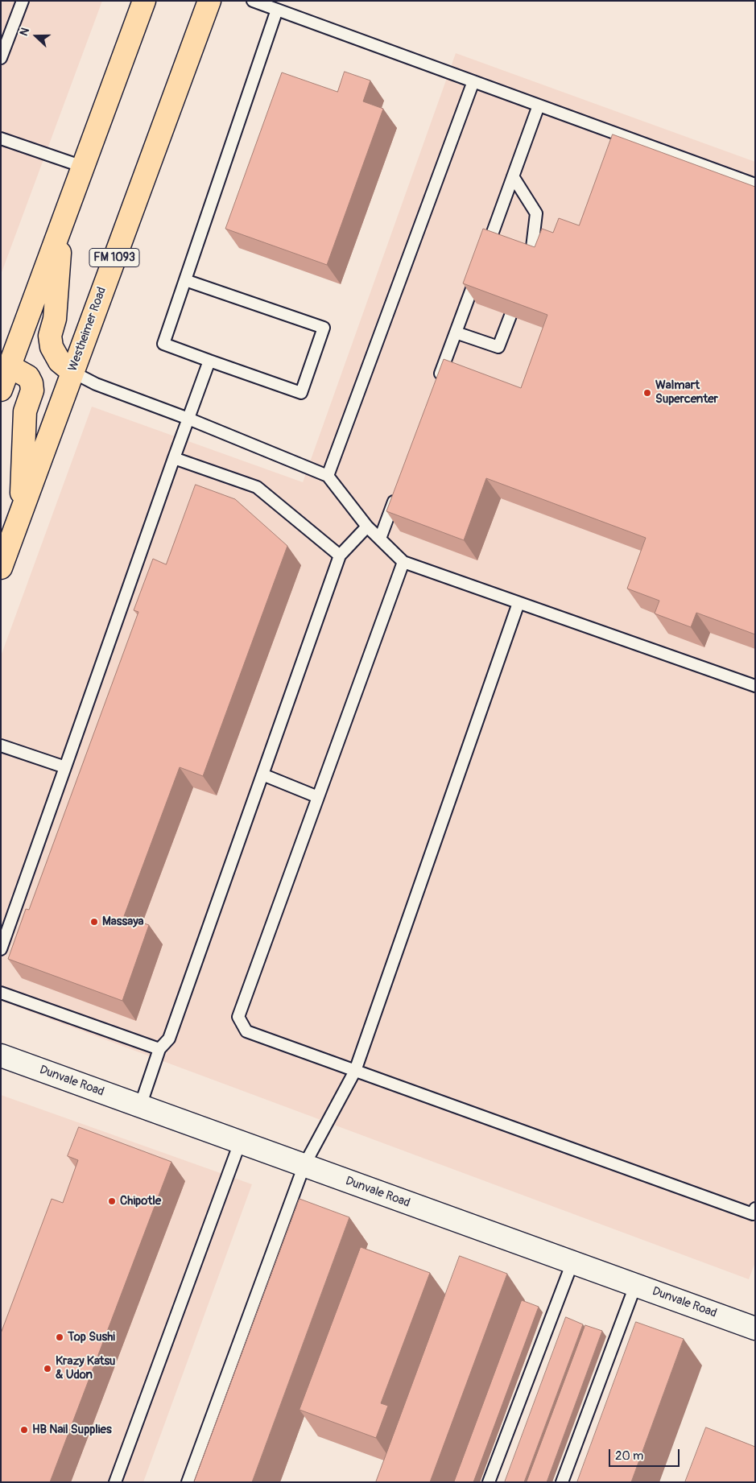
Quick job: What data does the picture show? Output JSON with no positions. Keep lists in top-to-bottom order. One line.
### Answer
{"streets":{"main road":["FM 1093","Westheimer Road"],"street":["Dunvale Road"]},"places":["Walmart Supercenter","Massaya","Chipotle","Top Sushi","Krazy Katsu & Udon","HB Nail Supplies"],"scale_bar":"20 m","north":"left"}
